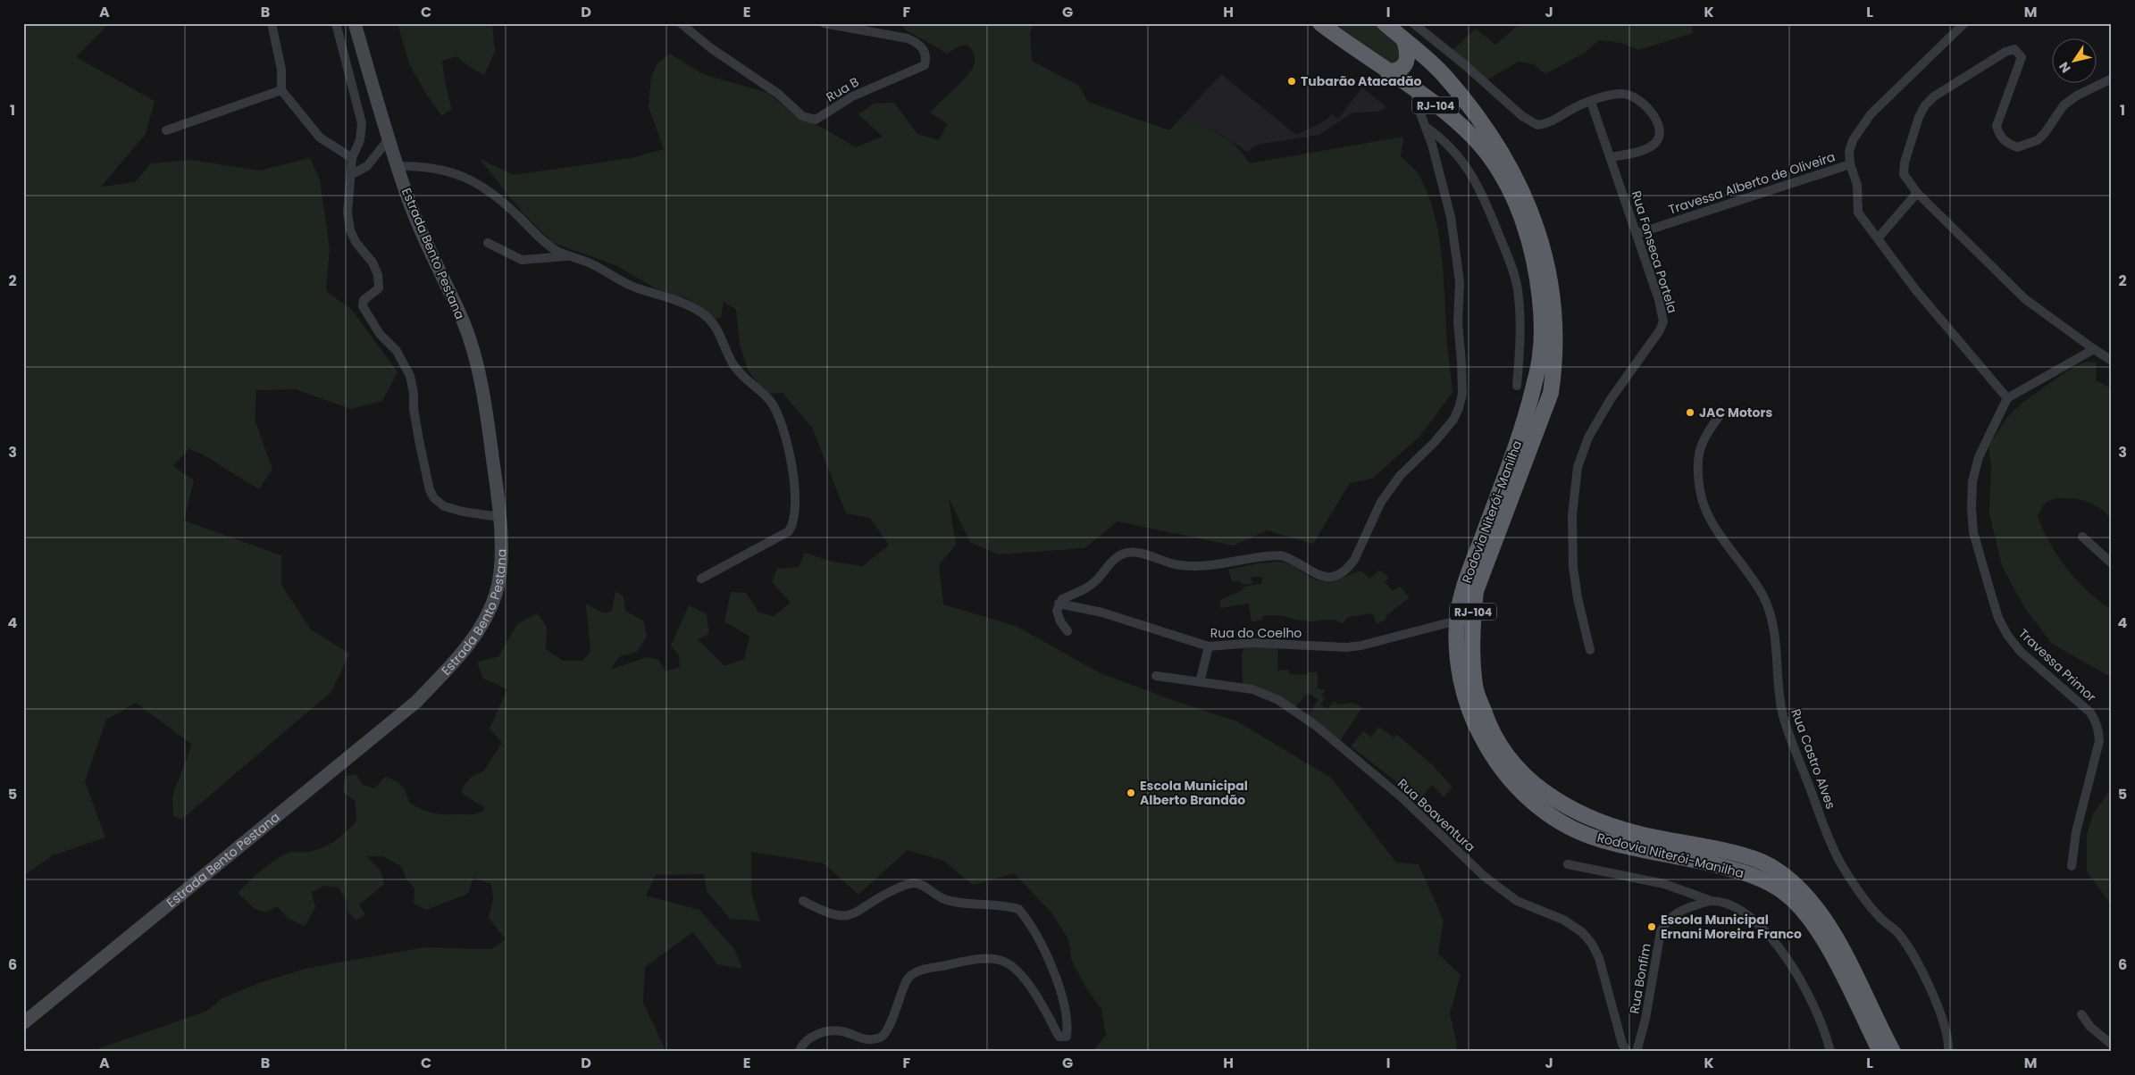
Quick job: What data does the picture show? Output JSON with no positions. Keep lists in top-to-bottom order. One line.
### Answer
{"streets":{"highway":["RJ-104","Rodovia Niterói-Manilha"],"main road":["Estrada Bento Pestana"],"street":["Rua B","Travessa Alberto de Oliveira","Rua Fonseca Portela","Rua do Coelho","Travessa Primor","Rua Castro Alves","Rua Boaventura","Rua Bonfim"]},"crossings":[["Travessa Alberto de Oliveira","Rua Fonseca Portela"],["Rodovia Niterói-Manilha","Rua do Coelho"]],"places":["Tubarão Atacadão","JAC Motors","Escola Municipal Alberto Brandão","Escola Municipal Ernani Moreira Franco"],"north":"bottom left","grid":{"columns":["A","B","C","D","E","F","G","H","I","J","K","L","M"],"rows":["1","2","3","4","5","6"]}}
